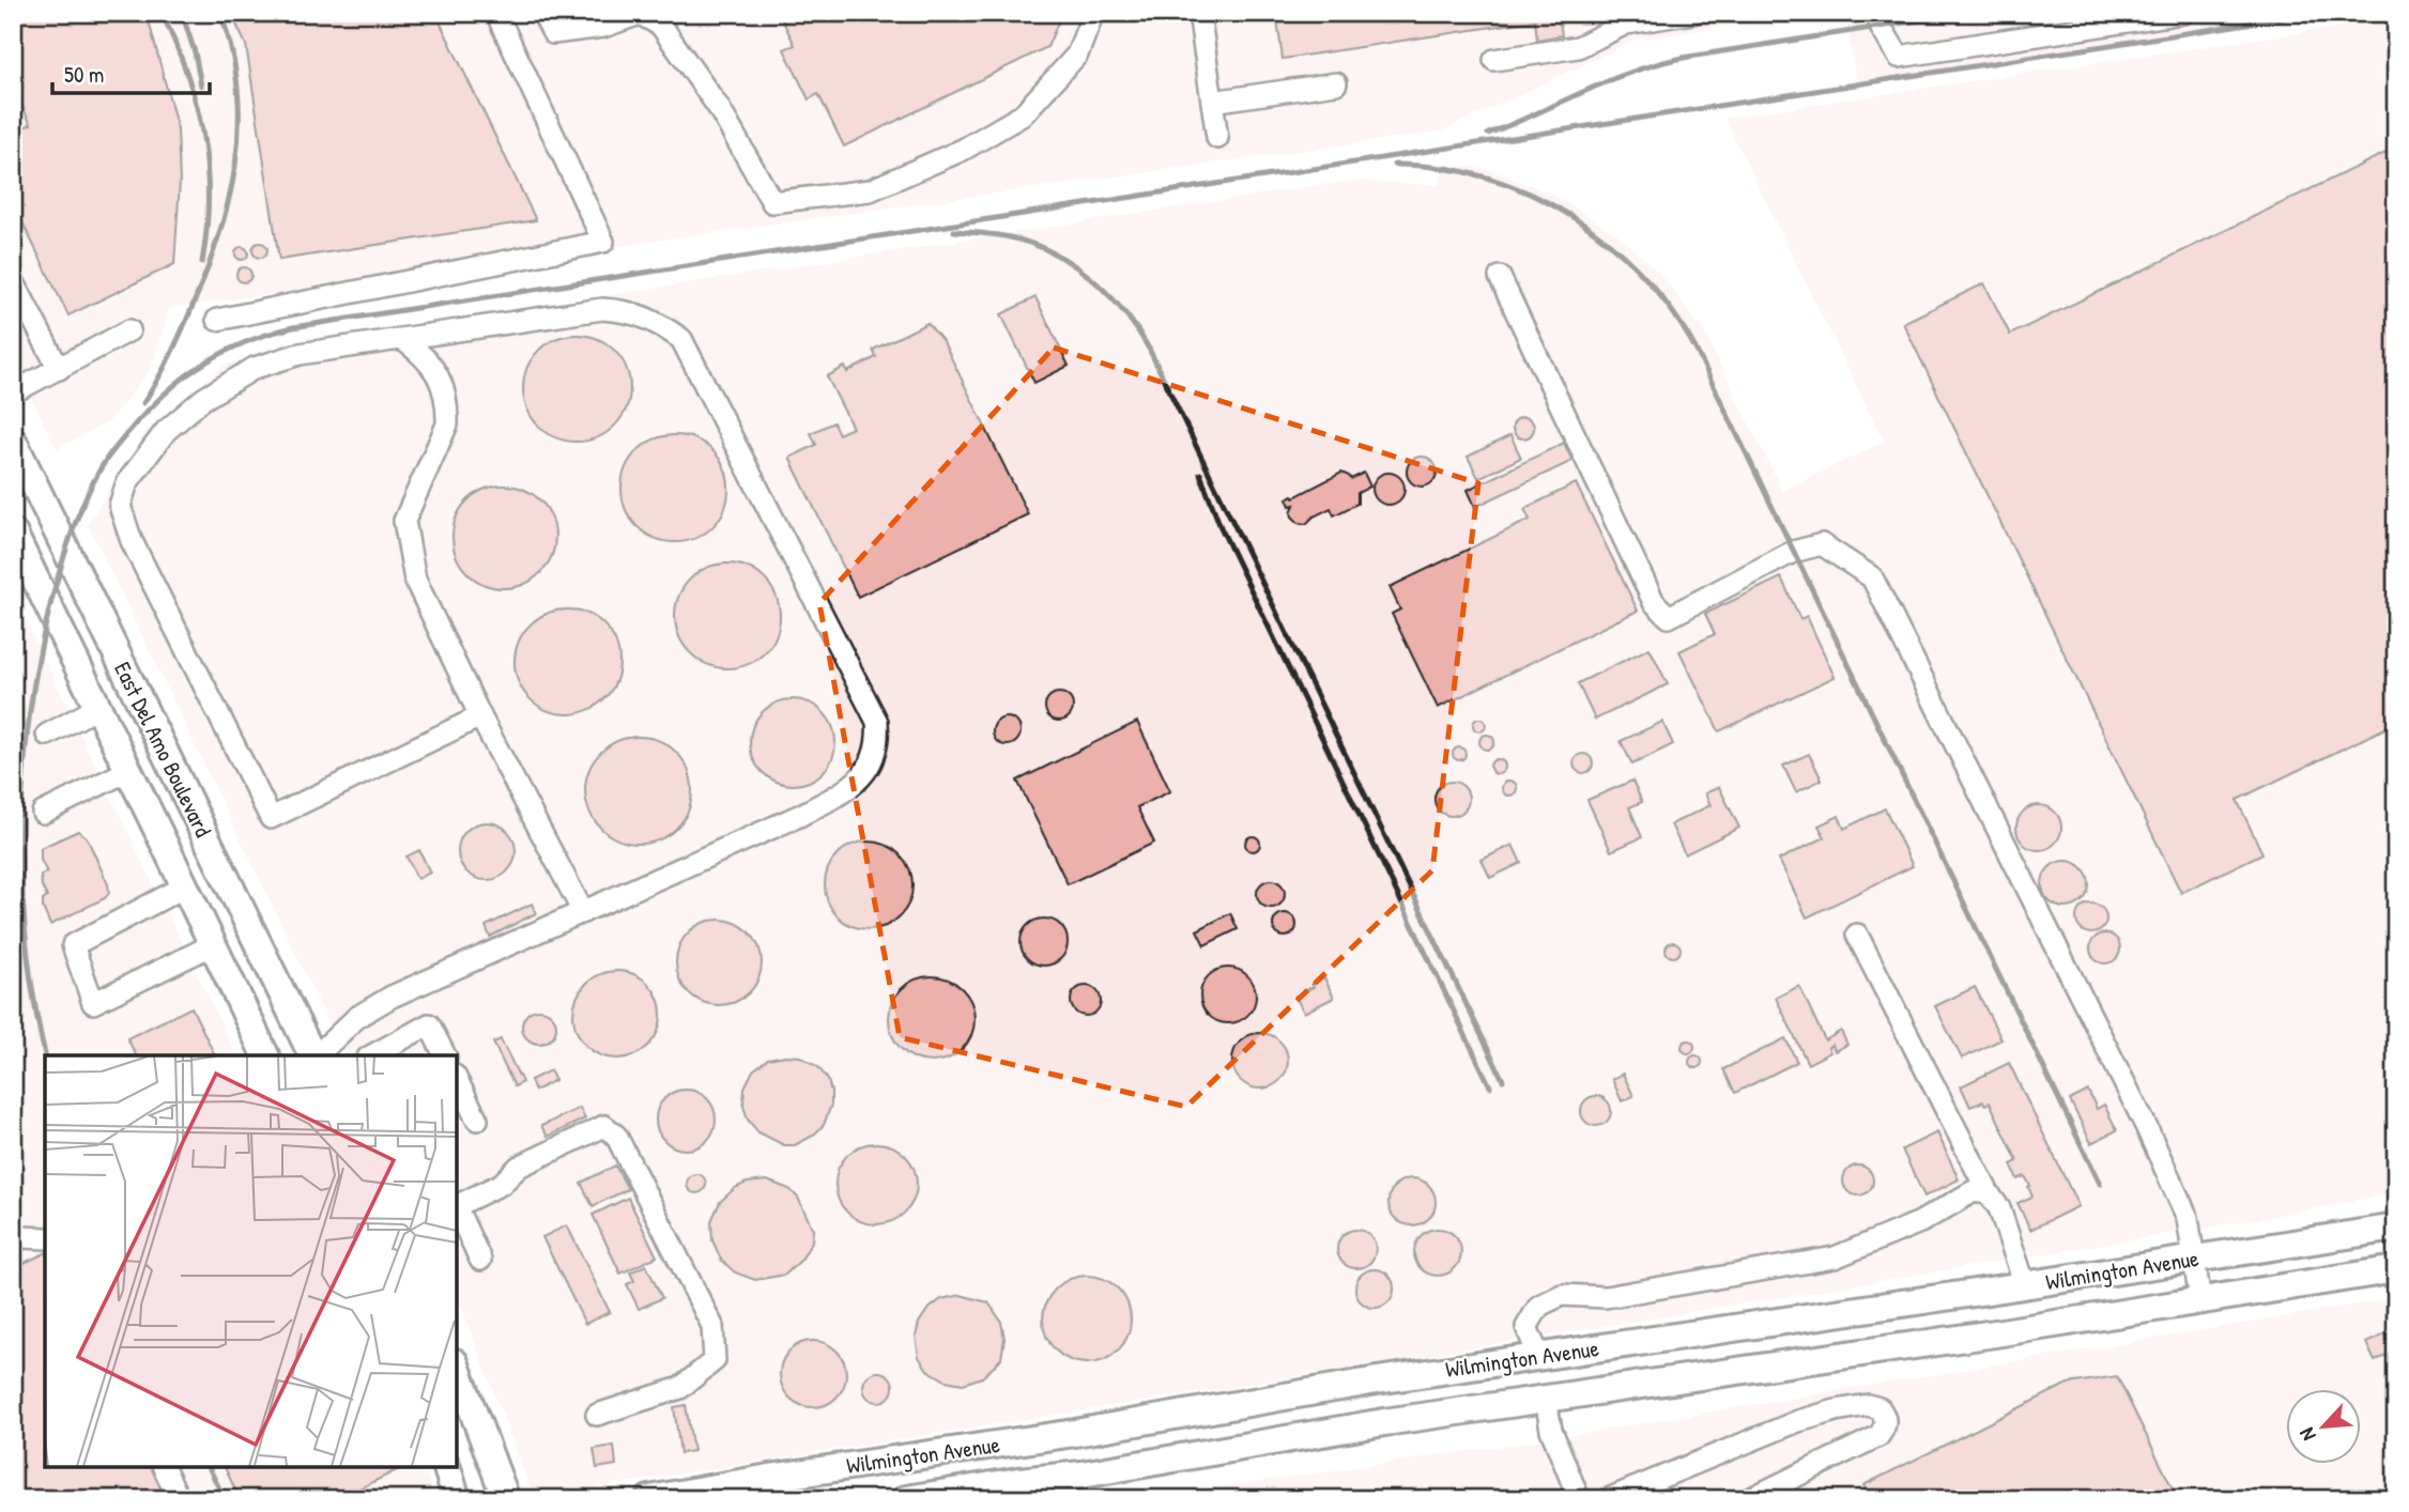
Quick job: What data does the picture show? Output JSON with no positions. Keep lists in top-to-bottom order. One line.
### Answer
{"streets":{"main road":["East Del Amo Boulevard","Wilmington Avenue"]},"scale_bar":"50 m","north":"bottom left"}
